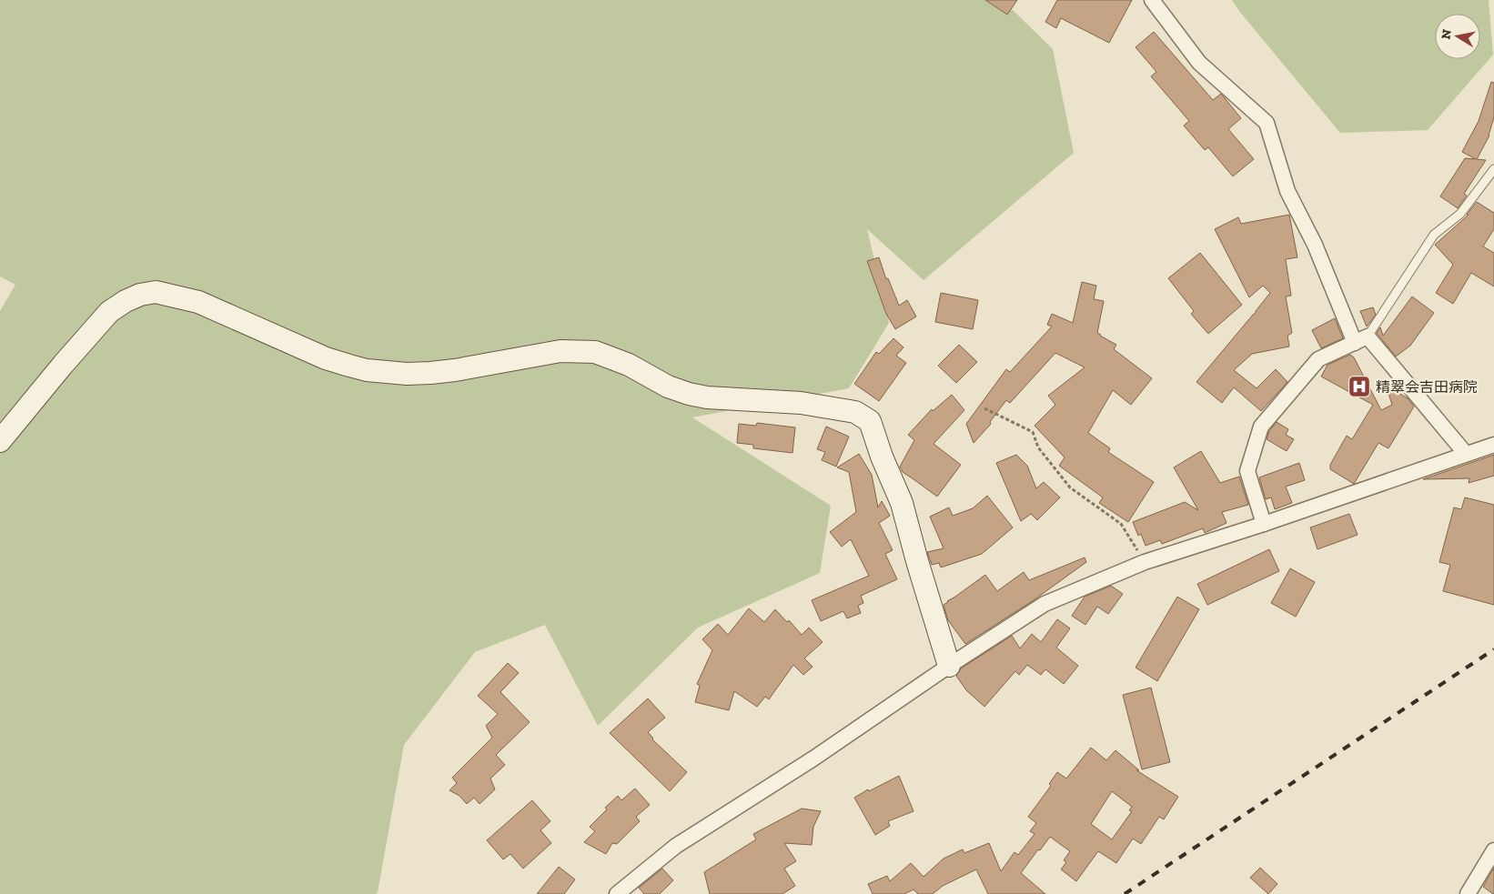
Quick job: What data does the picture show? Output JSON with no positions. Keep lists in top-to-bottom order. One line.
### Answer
{"places":{"hospital":["精翠会吉田病院"]},"north":"left"}
